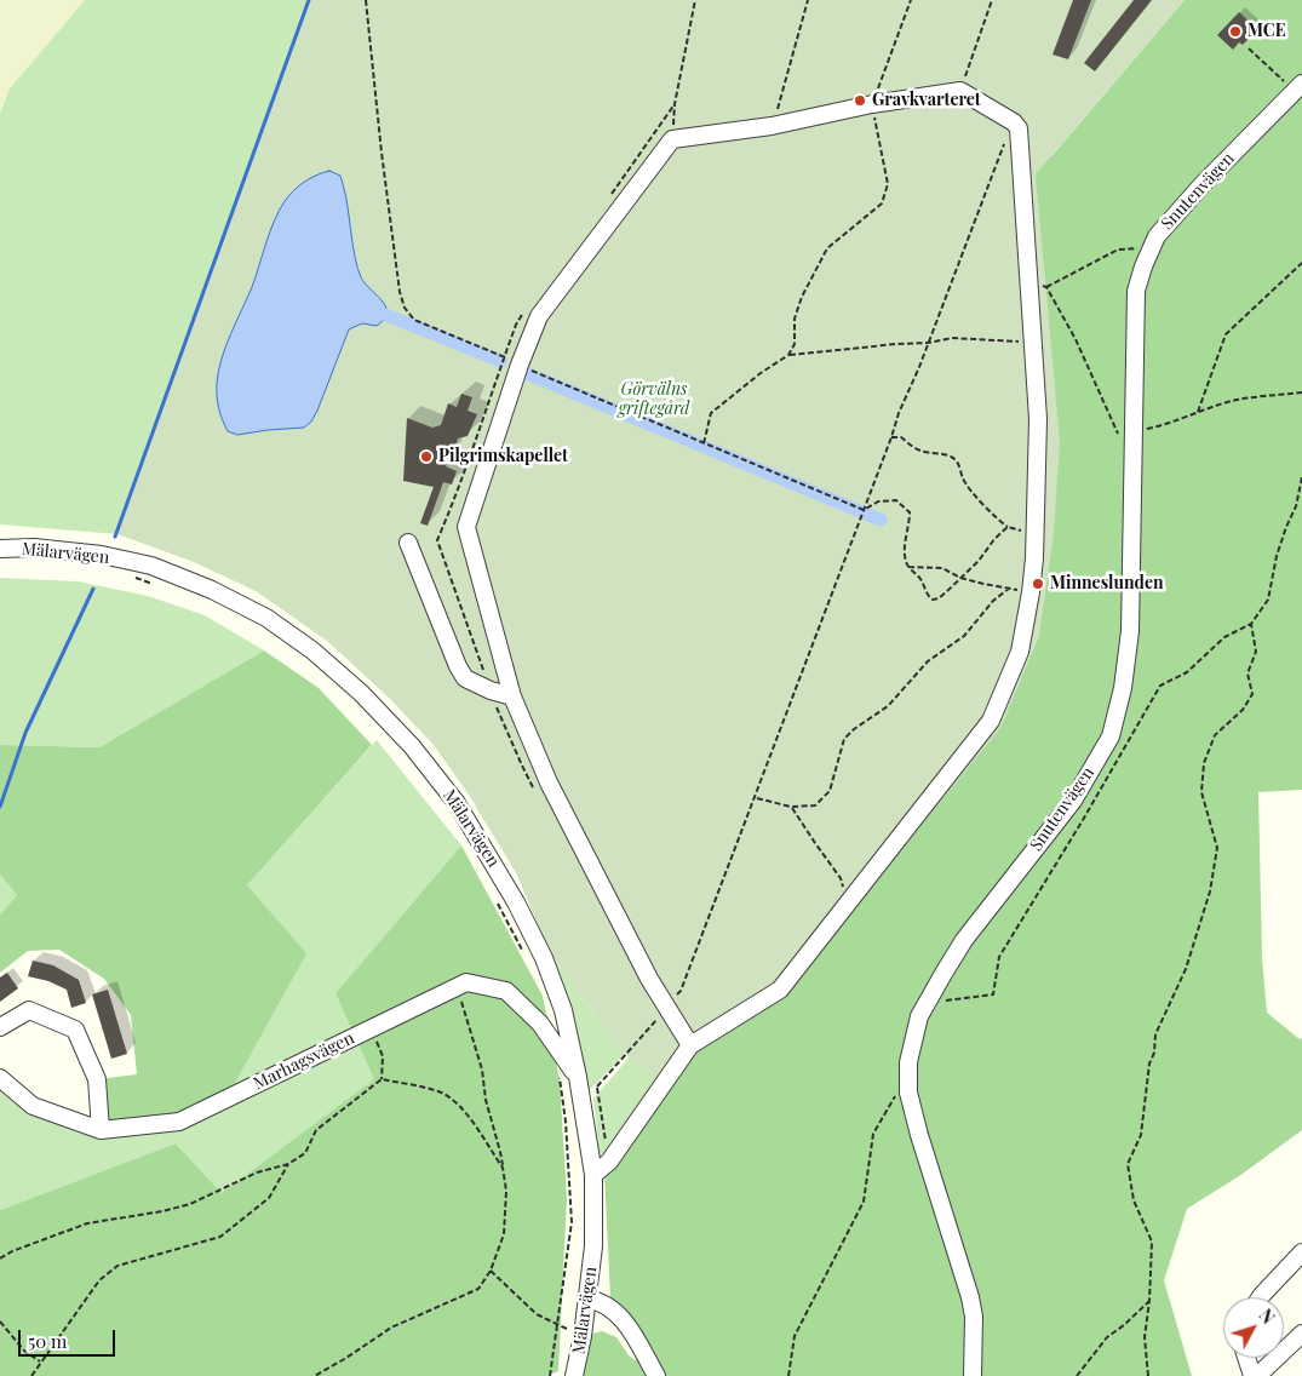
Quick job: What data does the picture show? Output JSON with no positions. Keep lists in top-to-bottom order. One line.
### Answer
{"streets":{"street":["Snutenvägen","Mälarvägen","Marhagsvägen"]},"crossings":[["Mälarvägen","Marhagsvägen"]],"parks":["Görvälns griftegård"],"places":["MCE","Gravkvarteret","Pilgrimskapellet","Minneslunden"],"scale_bar":"50 m","north":"top right"}
